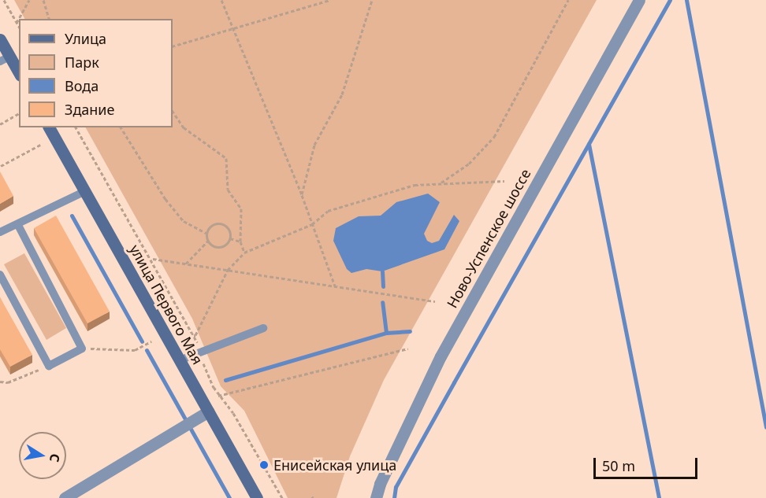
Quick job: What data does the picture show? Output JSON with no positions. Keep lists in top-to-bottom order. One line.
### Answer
{"streets":{"street":["Ново-Успенское шоссе","улица Первого Мая"]},"places":["Енисейская улица"],"legend":["Улица","Парк","Вода","Здание"],"scale_bar":"50 m","north":"right"}
